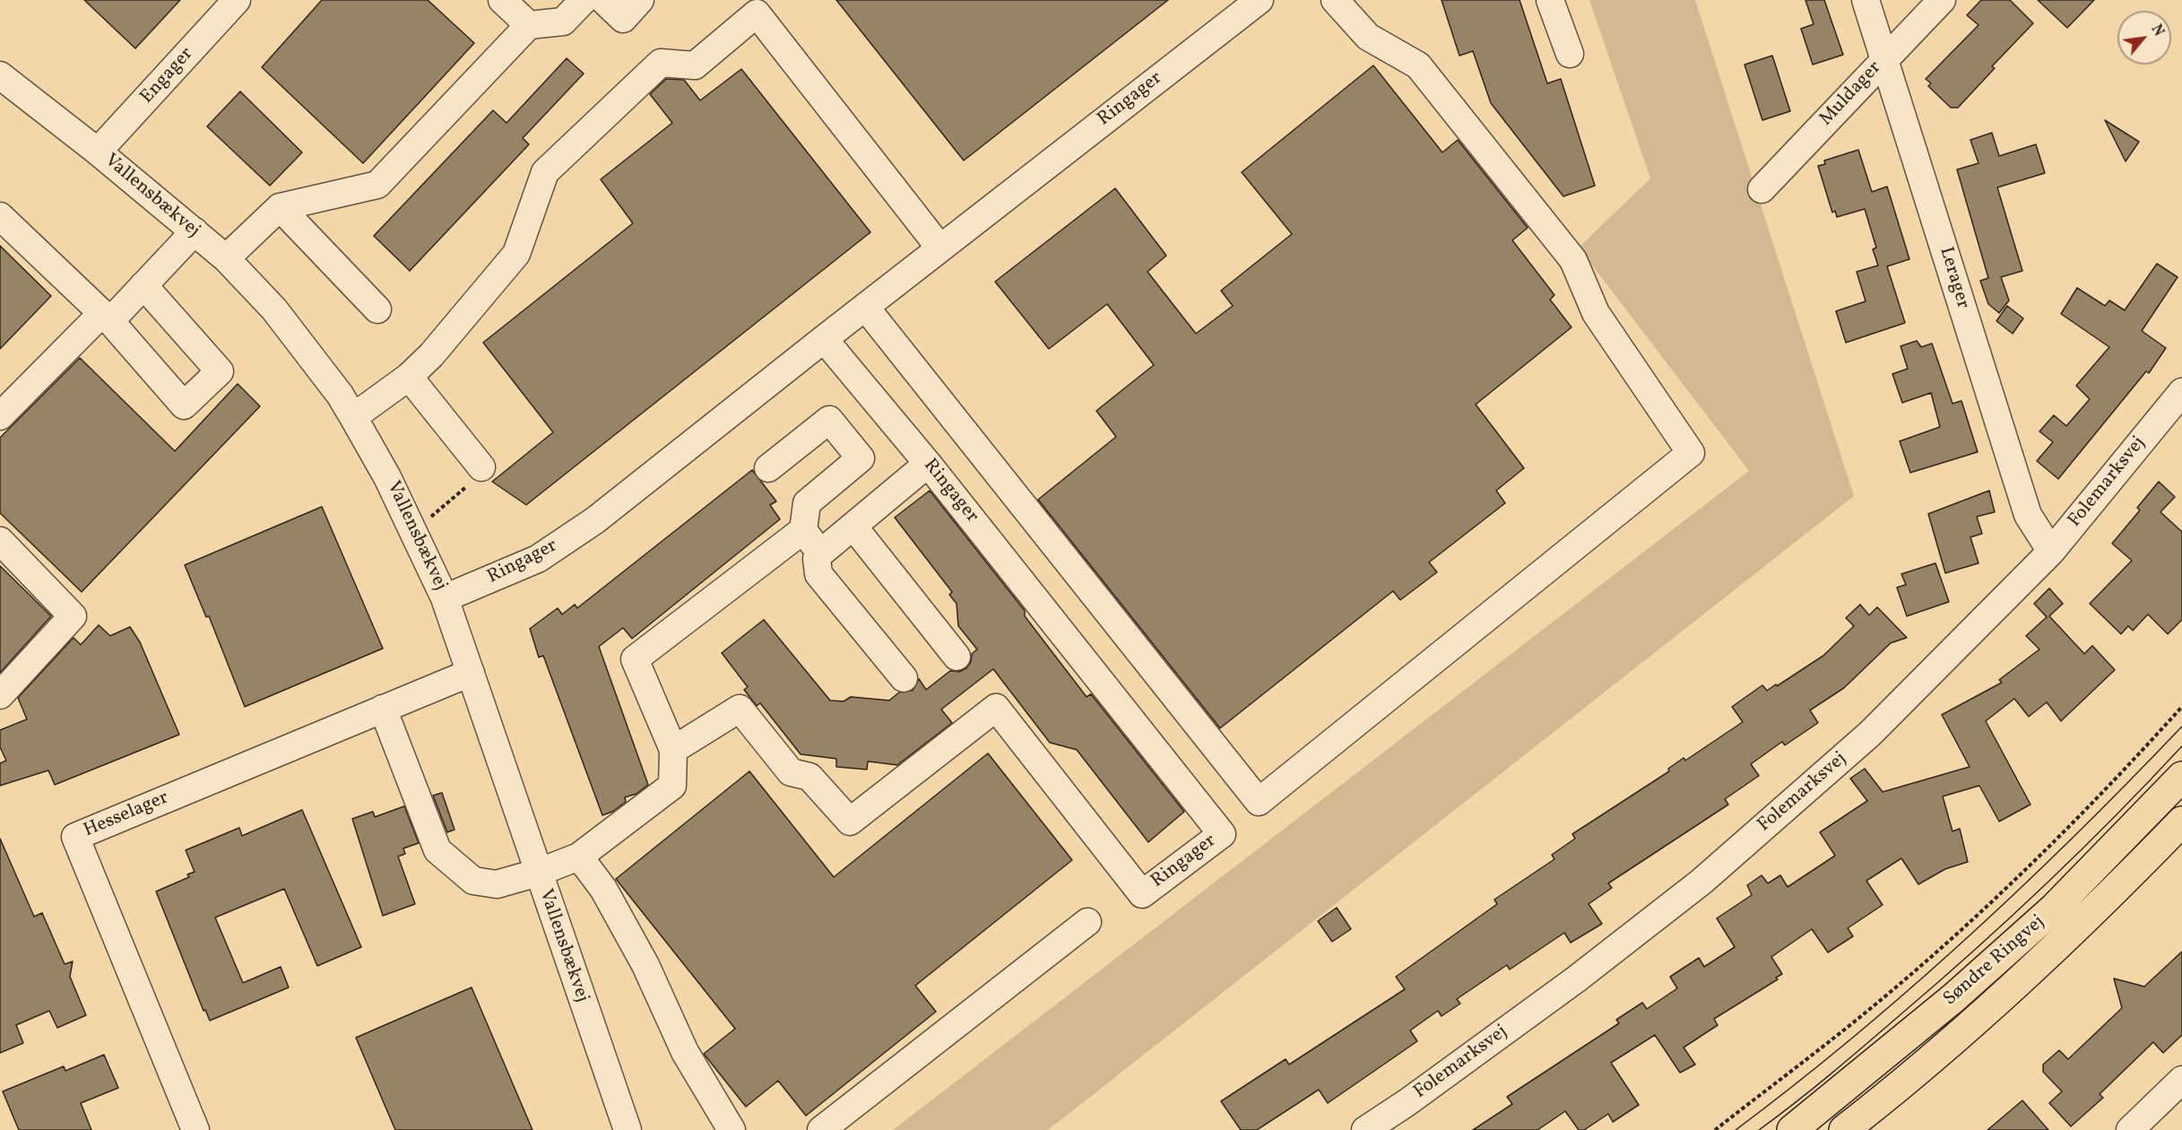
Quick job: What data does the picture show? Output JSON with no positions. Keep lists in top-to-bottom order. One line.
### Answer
{"streets":{"main road":["Søndre Ringvej"],"street":["Engager","Muldager","Ringager","Vallensbækvej","Lerager","Folemarksvej","Hesselager"]},"crossings":[["Engager","Vallensbækvej"],["Muldager","Lerager"],["Ringager","Vallensbækvej"],["Vallensbækvej","Hesselager"],["Lerager","Folemarksvej"]],"north":"top right"}
